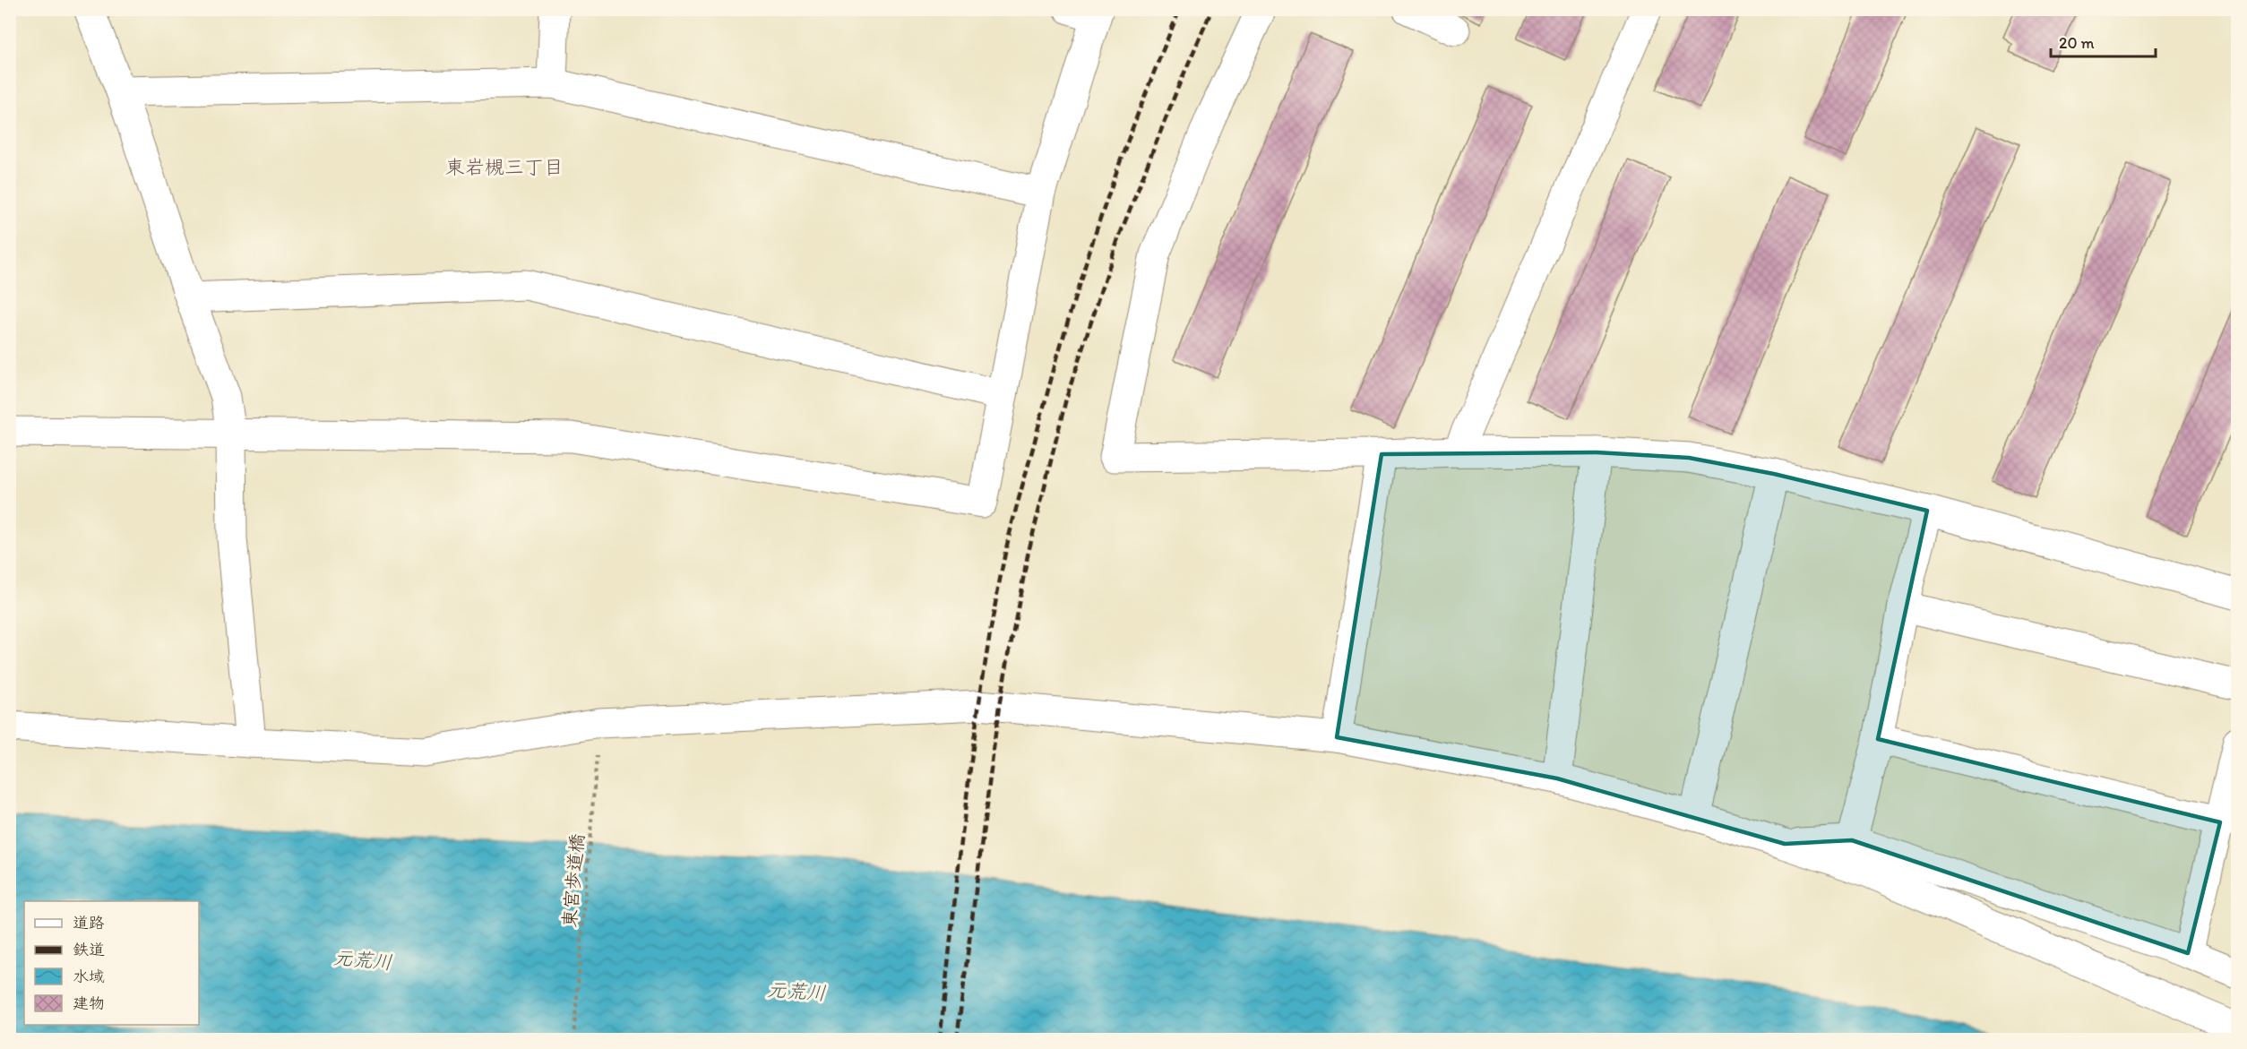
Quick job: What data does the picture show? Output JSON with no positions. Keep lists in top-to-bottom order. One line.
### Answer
{"streets":{"path":["東宮歩道橋"]},"districts":["東岩槻三丁目"],"water":["元荒川"],"legend":["道路","鉄道","水域","建物"],"scale_bar":"20 m"}
